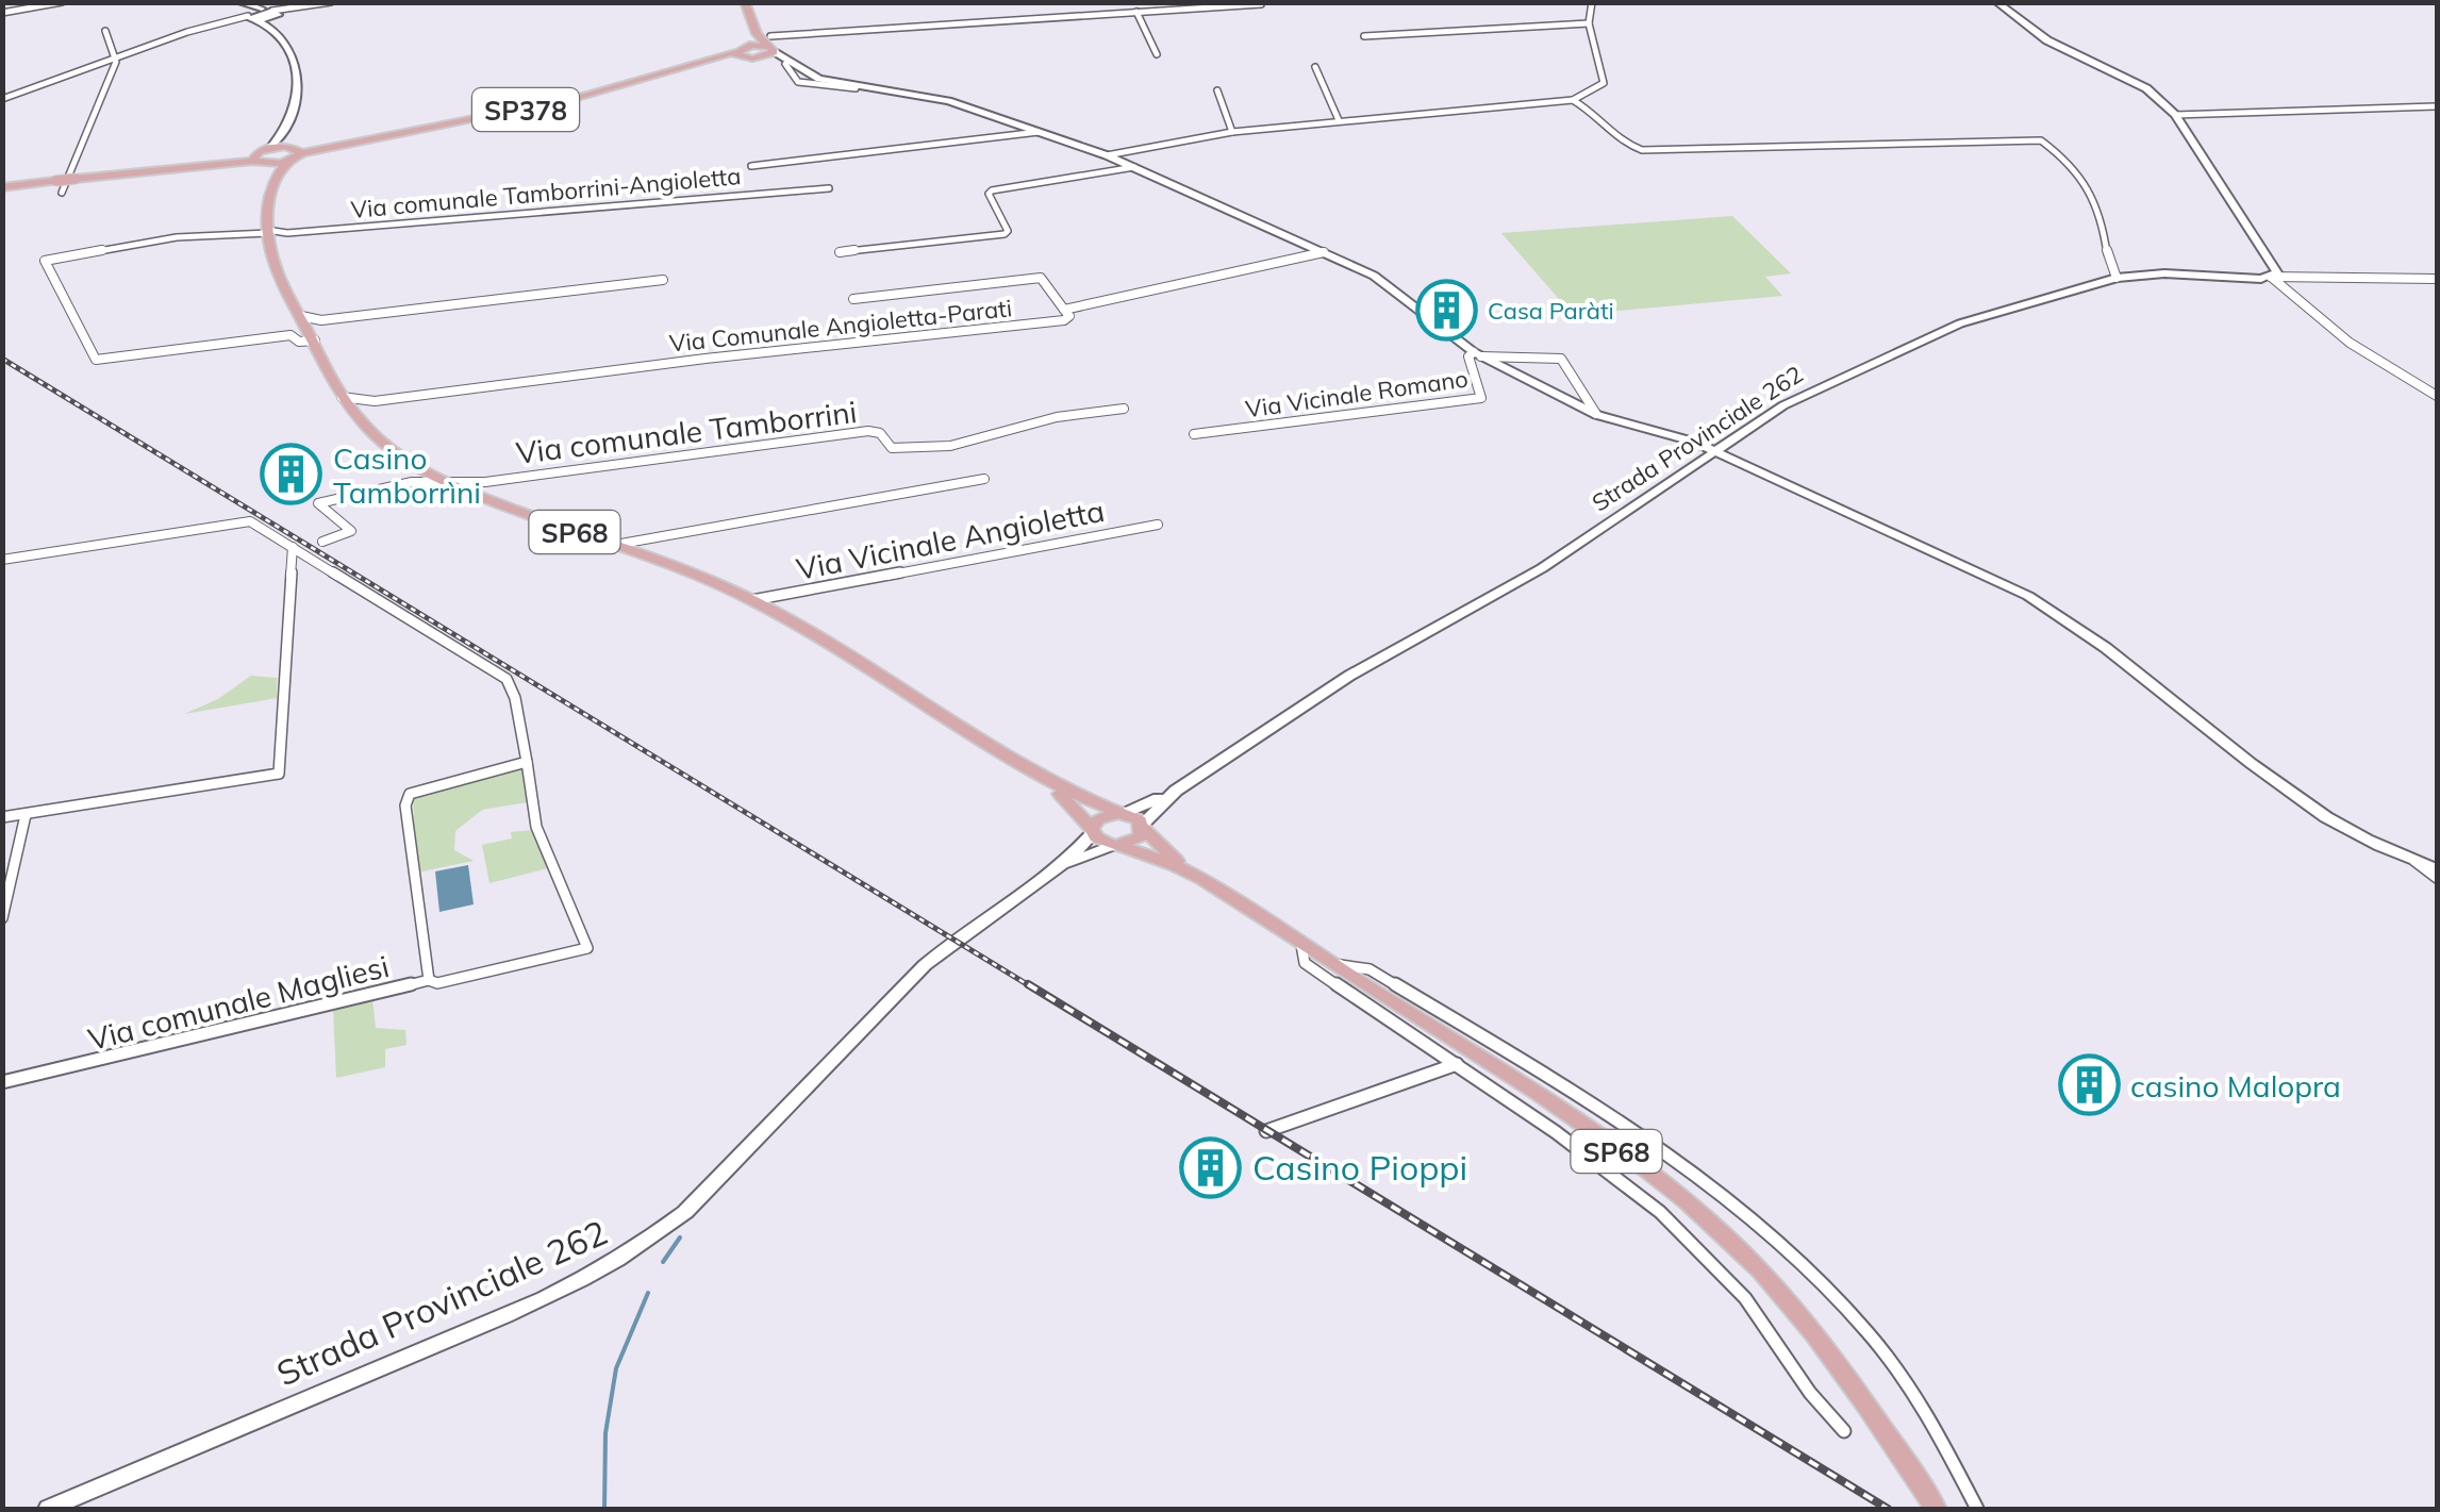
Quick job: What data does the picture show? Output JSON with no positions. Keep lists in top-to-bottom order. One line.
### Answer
{"streets":{"main road":["SP378","SP68"],"street":["Via comunale Tamborrini-Angioletta","Via Comunale Angioletta-Parati","Via Vicinale Romano","Via comunale Tamborrini","Strada Provinciale 262","Via Vicinale Angioletta","Via comunale Magliesi"]},"crossings":[["SP378","SP68"],["Via comunale Tamborrini-Angioletta","SP68"],["Via Comunale Angioletta-Parati","SP68"],["Via comunale Tamborrini","SP68"],["SP68","Via Vicinale Angioletta"]],"places":{"building":["Casa Paràti","Casino Tamborrìni","casino Malopra","Casino Pioppi"]}}
